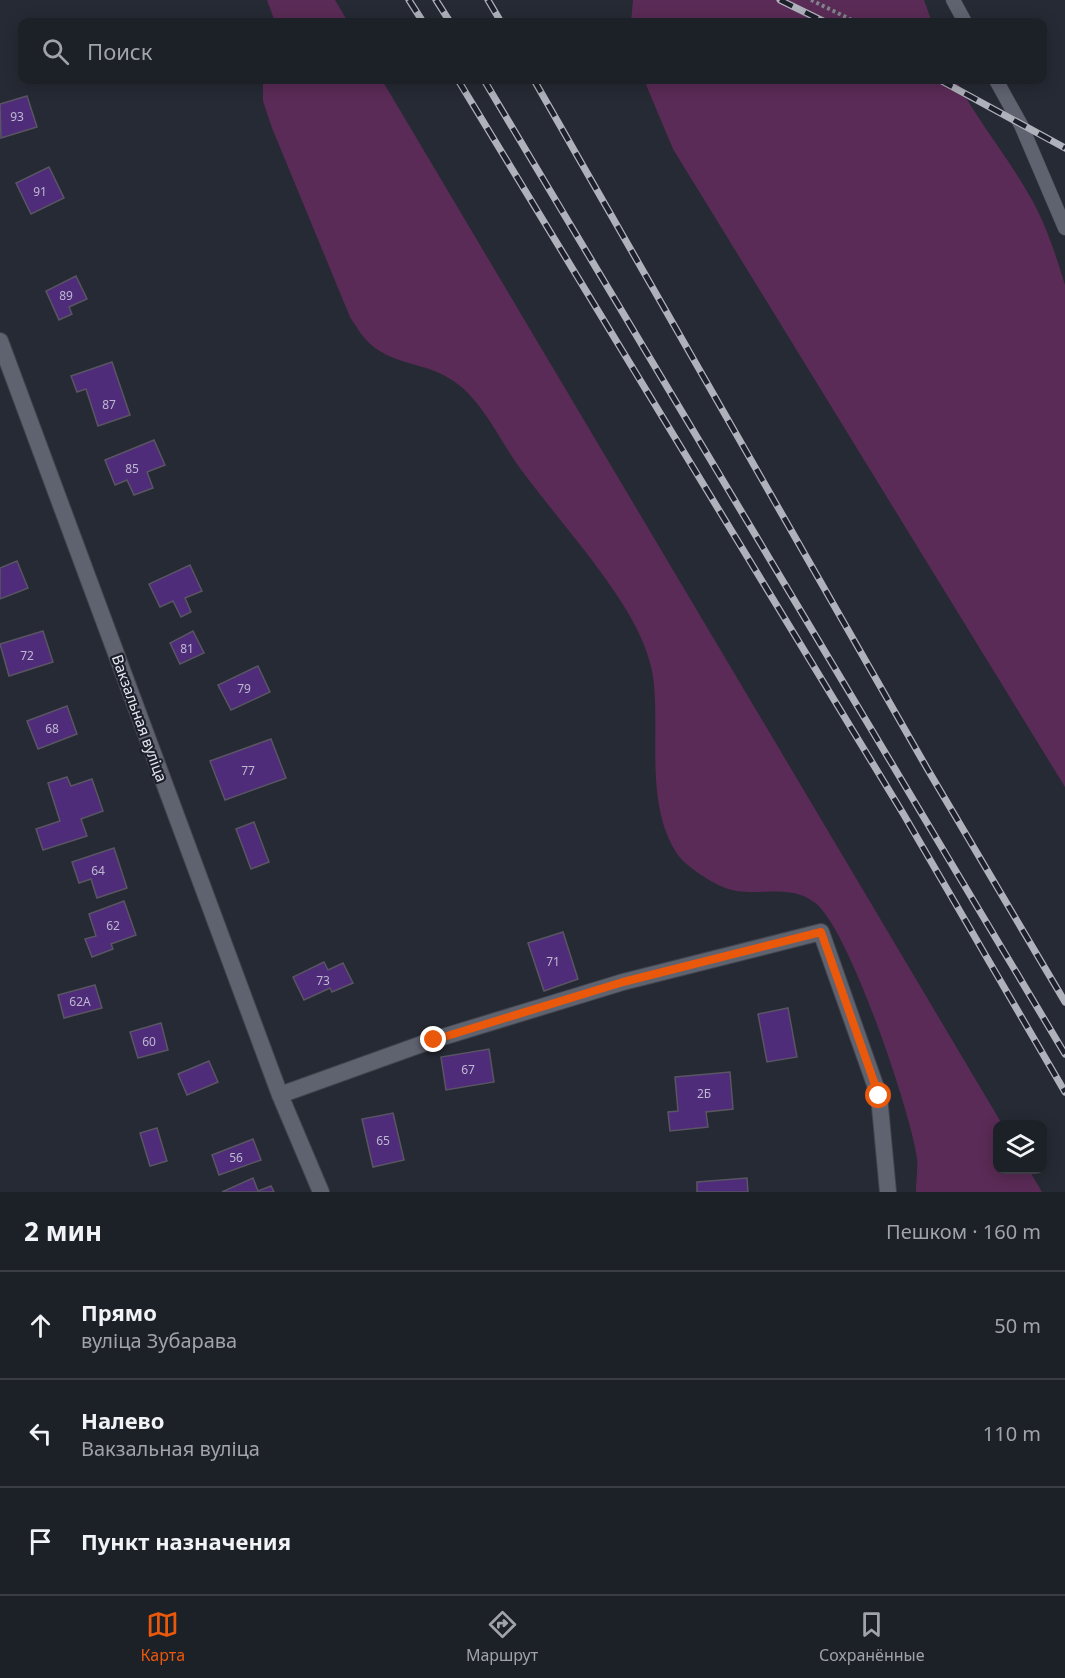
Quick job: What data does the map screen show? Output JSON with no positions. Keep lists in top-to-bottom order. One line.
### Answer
{"streets":{"street":["Вакзальная вуліца"]},"house_numbers":["93","91","89","87","85","81","72","79","68","77","64","62","71","73","62А","60","67","2Б","65","56"],"page":{"search":"Поиск","heading":["2 мин","Пешком · 160 m"],"list":[["Прямо","вуліца Зубарава","50 m"],["Налево","Вакзальная вуліца","110 m"],"Пункт назначения"],"nav":["Карта","Маршрут","Сохранённые"]}}
